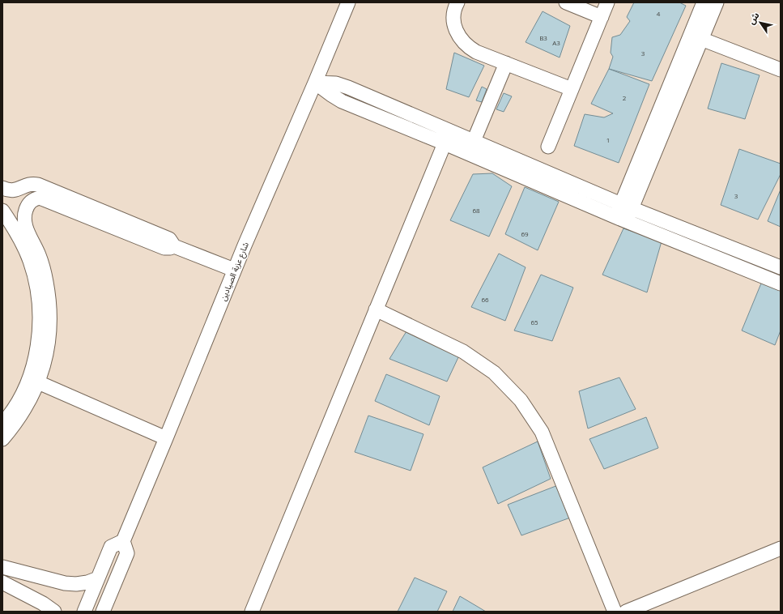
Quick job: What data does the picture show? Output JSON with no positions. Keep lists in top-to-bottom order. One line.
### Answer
{"streets":{"street":["شارع عزبة الصيادين"]},"house_numbers":["4","B3","A3","3","2","1","3","68","69","66","65"],"north":"top left"}
